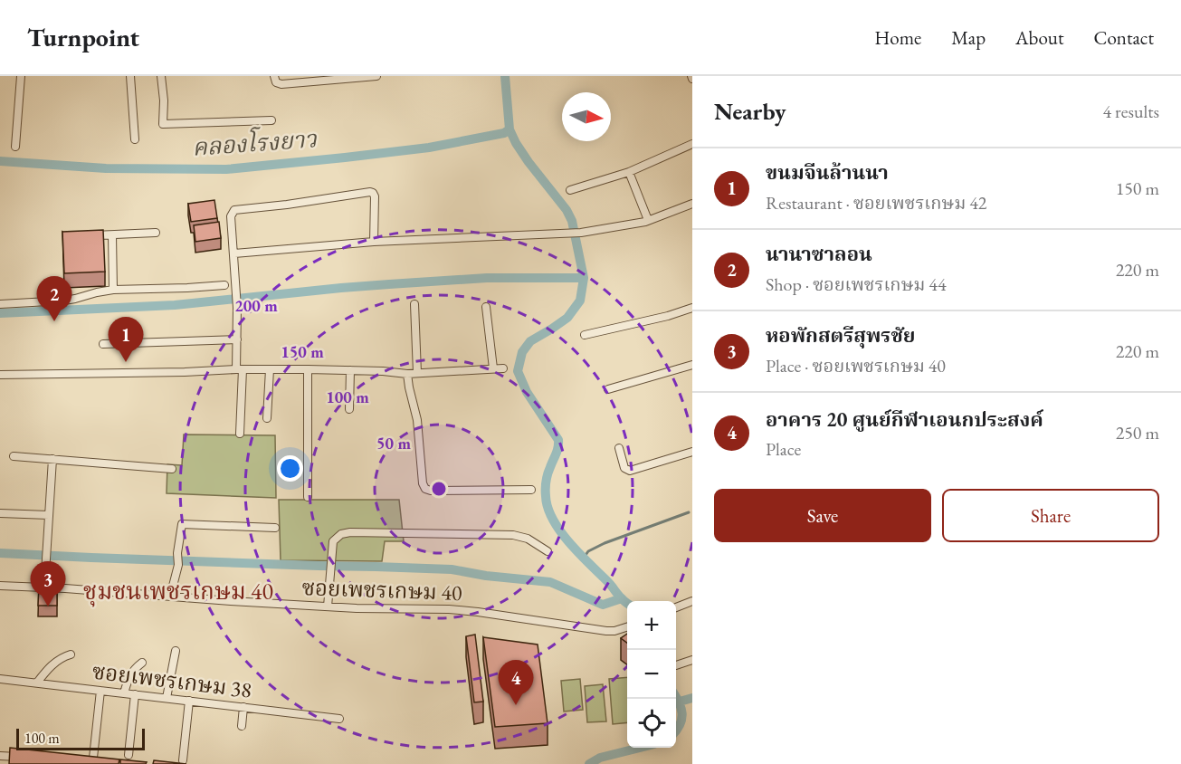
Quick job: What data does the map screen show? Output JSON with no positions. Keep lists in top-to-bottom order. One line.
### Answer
{"streets":{"street":["ซอยเพชรเกษม 40","ซอยเพชรเกษม 38"]},"districts":["ชุมชนเพชรเกษม 40"],"water":["คลองโรงยาว"],"scale_bar":"100 m","north":"right","page":{"header":"Turnpoint","nav":["Home","Map","About","Contact"],"heading":["Nearby","4 results"],"list":[{"mark":"1","name":"ขนมจีนล้านนา","note":"Restaurant · ซอยเพชรเกษม 42","value":"150 m"},{"mark":"2","name":"นานาซาลอน","note":"Shop · ซอยเพชรเกษม 44","value":"220 m"},{"mark":"3","name":"หอพักสตรีสุพรชัย","note":"Place · ซอยเพชรเกษม 40","value":"220 m"},{"mark":"4","name":"อาคาร 20 ศูนย์กีฬาเอนกประสงค์","note":"Place","value":"250 m"}],"pins":["2","1","3","4"],"buttons":["Save","Share"],"map_buttons":["+","−"],"scale":"100 m"},"rings":["200 m","150 m","100 m","50 m"]}
